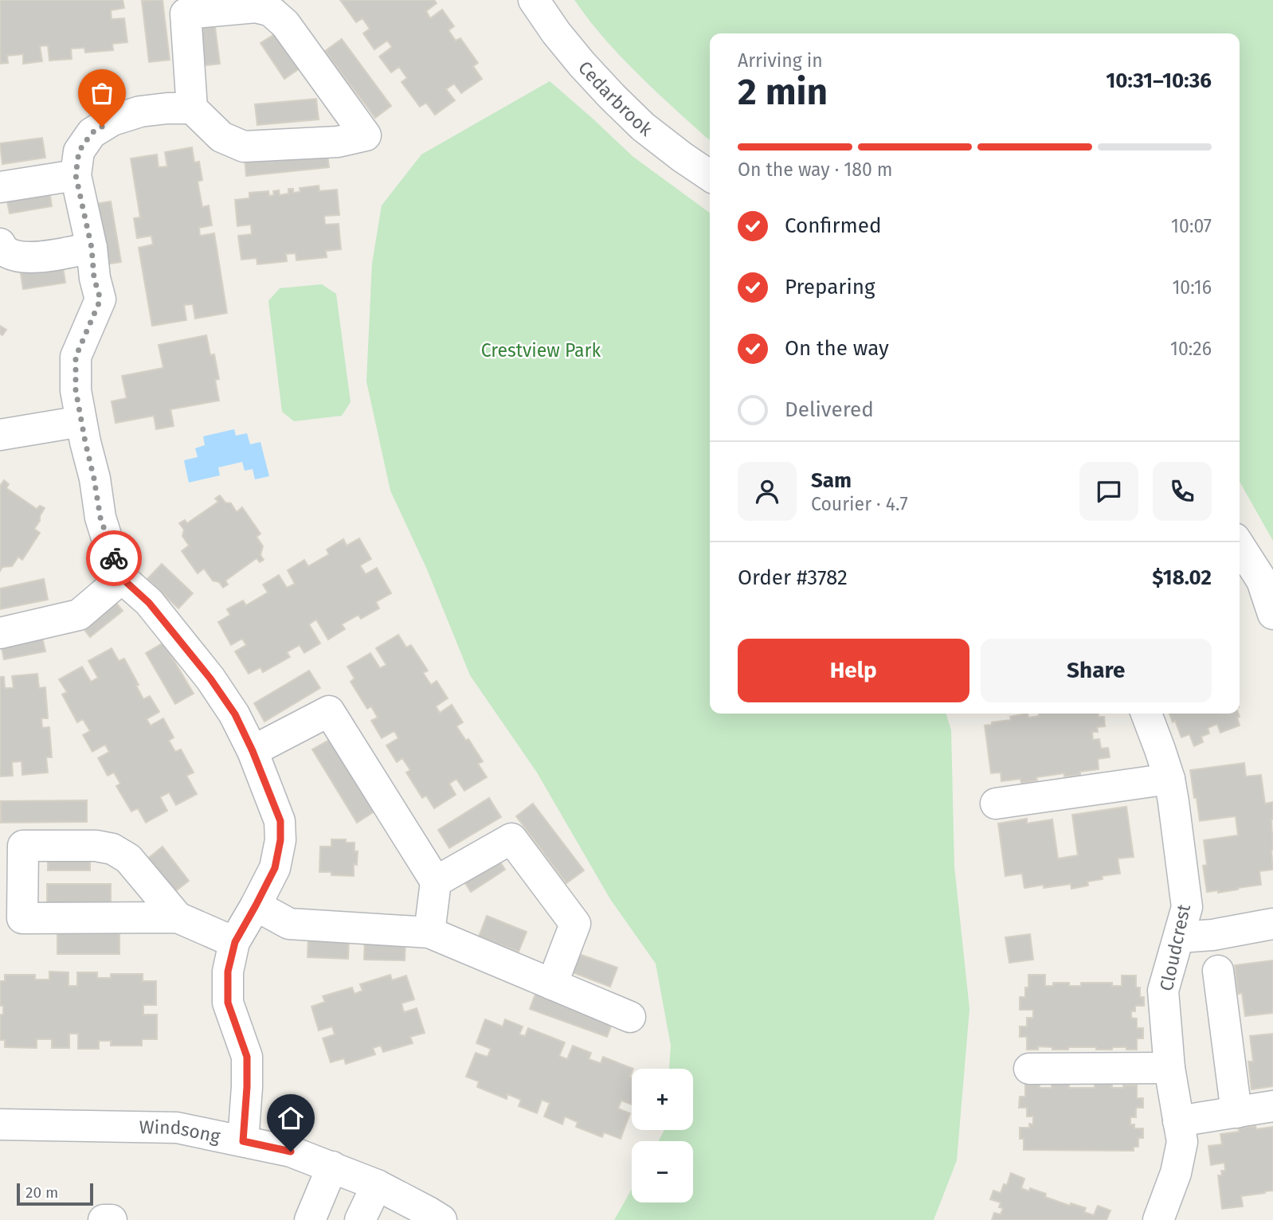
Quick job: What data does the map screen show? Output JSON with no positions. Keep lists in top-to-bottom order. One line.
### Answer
{"streets":{"street":["Cedarbrook","Cloudcrest","Windsong"]},"parks":["Crestview Park"],"scale_bar":"20 m","page":{"heading":["2 min","Arriving in","10:31–10:36"],"panel":["Sam","Courier · 4.7","Order #3782","$18.02"],"bar":"On the way · 180 m","list":[["Confirmed","10:07"],["Preparing","10:16"],["On the way","10:26"],"Delivered"],"buttons":["Help","Share"],"map_buttons":["+","−"],"scale":"20 m"}}
